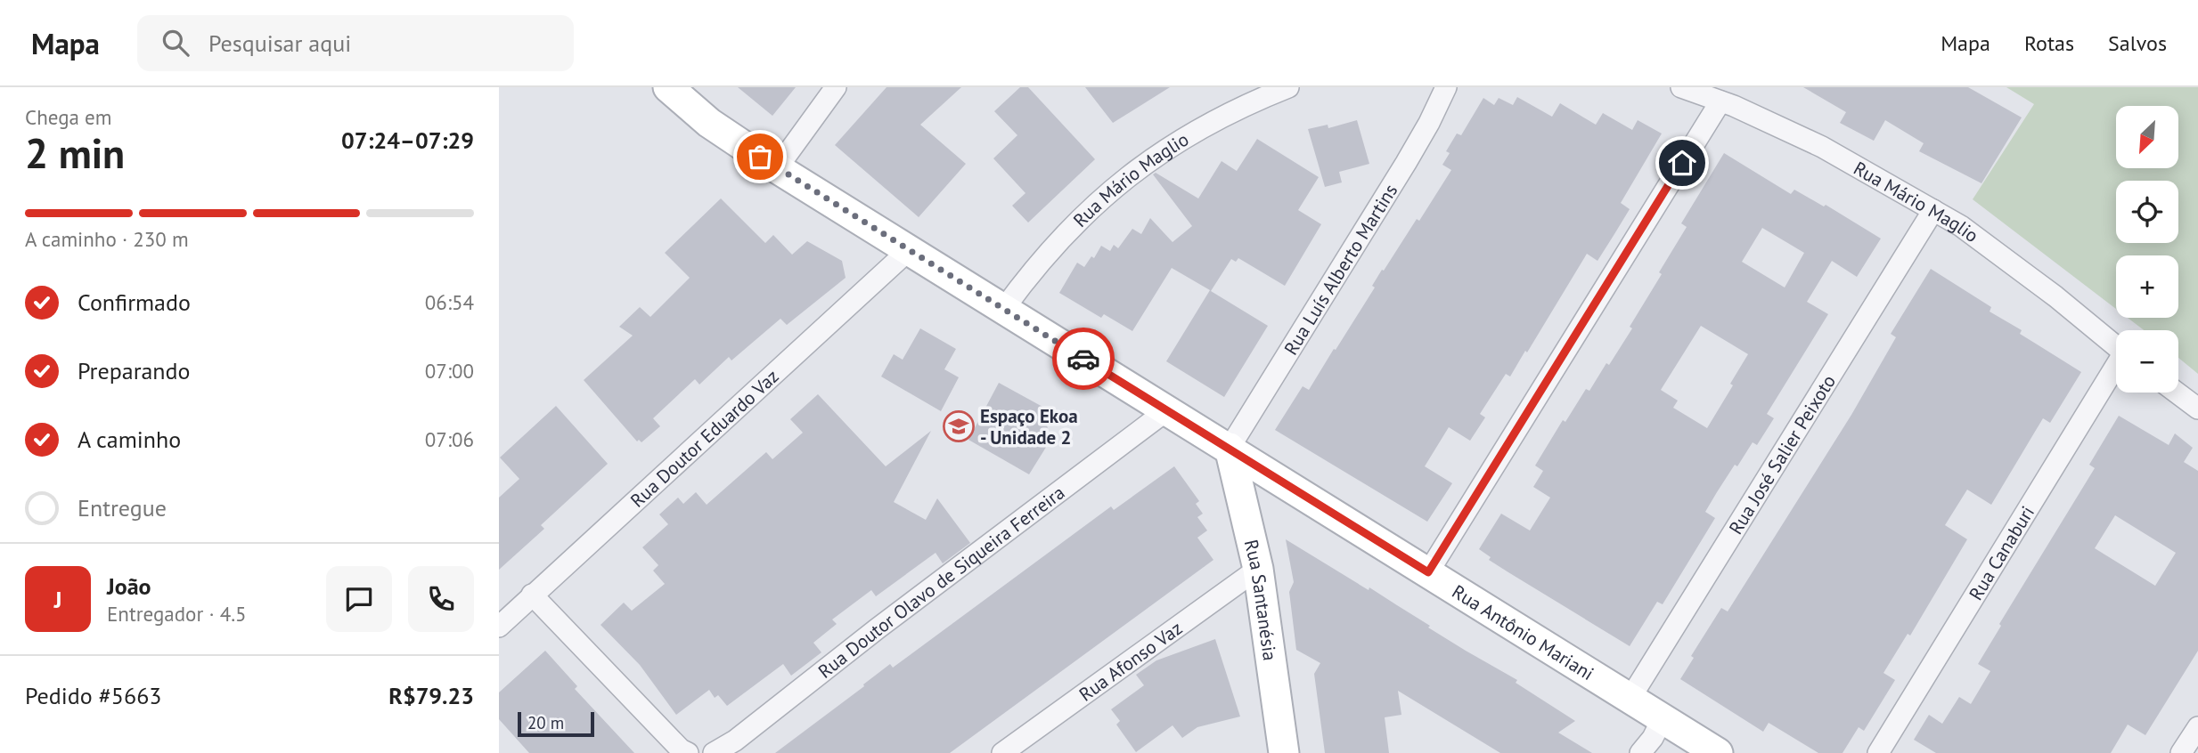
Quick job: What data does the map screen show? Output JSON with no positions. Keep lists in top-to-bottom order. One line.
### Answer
{"streets":{"main road":["Rua Santanésia","Rua Antônio Mariani"],"street":["Rua Mário Maglio","Rua Luís Alberto Martins","Rua Doutor Eduardo Vaz","Rua José Salier Peixoto","Rua Canaburi","Rua Doutor Olavo de Siqueira Ferreira","Rua Afonso Vaz"]},"crossings":[["Rua Mário Maglio","Rua José Salier Peixoto"],["Rua Mário Maglio","Rua Antônio Mariani"],["Rua Luís Alberto Martins","Rua Santanésia"],["Rua Luís Alberto Martins","Rua Antônio Mariani"],["Rua Doutor Eduardo Vaz","Rua Antônio Mariani"],["Rua José Salier Peixoto","Rua Antônio Mariani"],["Rua Doutor Olavo de Siqueira Ferreira","Rua Antônio Mariani"],["Rua Santanésia","Rua Antônio Mariani"],["Rua Santanésia","Rua Afonso Vaz"]],"places":{"school or university":["Espaço Ekoa - Unidade 2"]},"scale_bar":"20 m","north":"bottom left","page":{"header":"Mapa","search":"Pesquisar aqui","nav":["Mapa","Rotas","Salvos"],"heading":["2 min","Chega em","07:24–07:29"],"panel":["João","Entregador · 4.5","Pedido #5663","R$79.23"],"map_buttons":["+","−"],"bar":"A caminho · 230 m","list":[["Confirmado","06:54"],["Preparando","07:00"],["A caminho","07:06"],"Entregue"],"round":"J","scale":"20 m"}}
